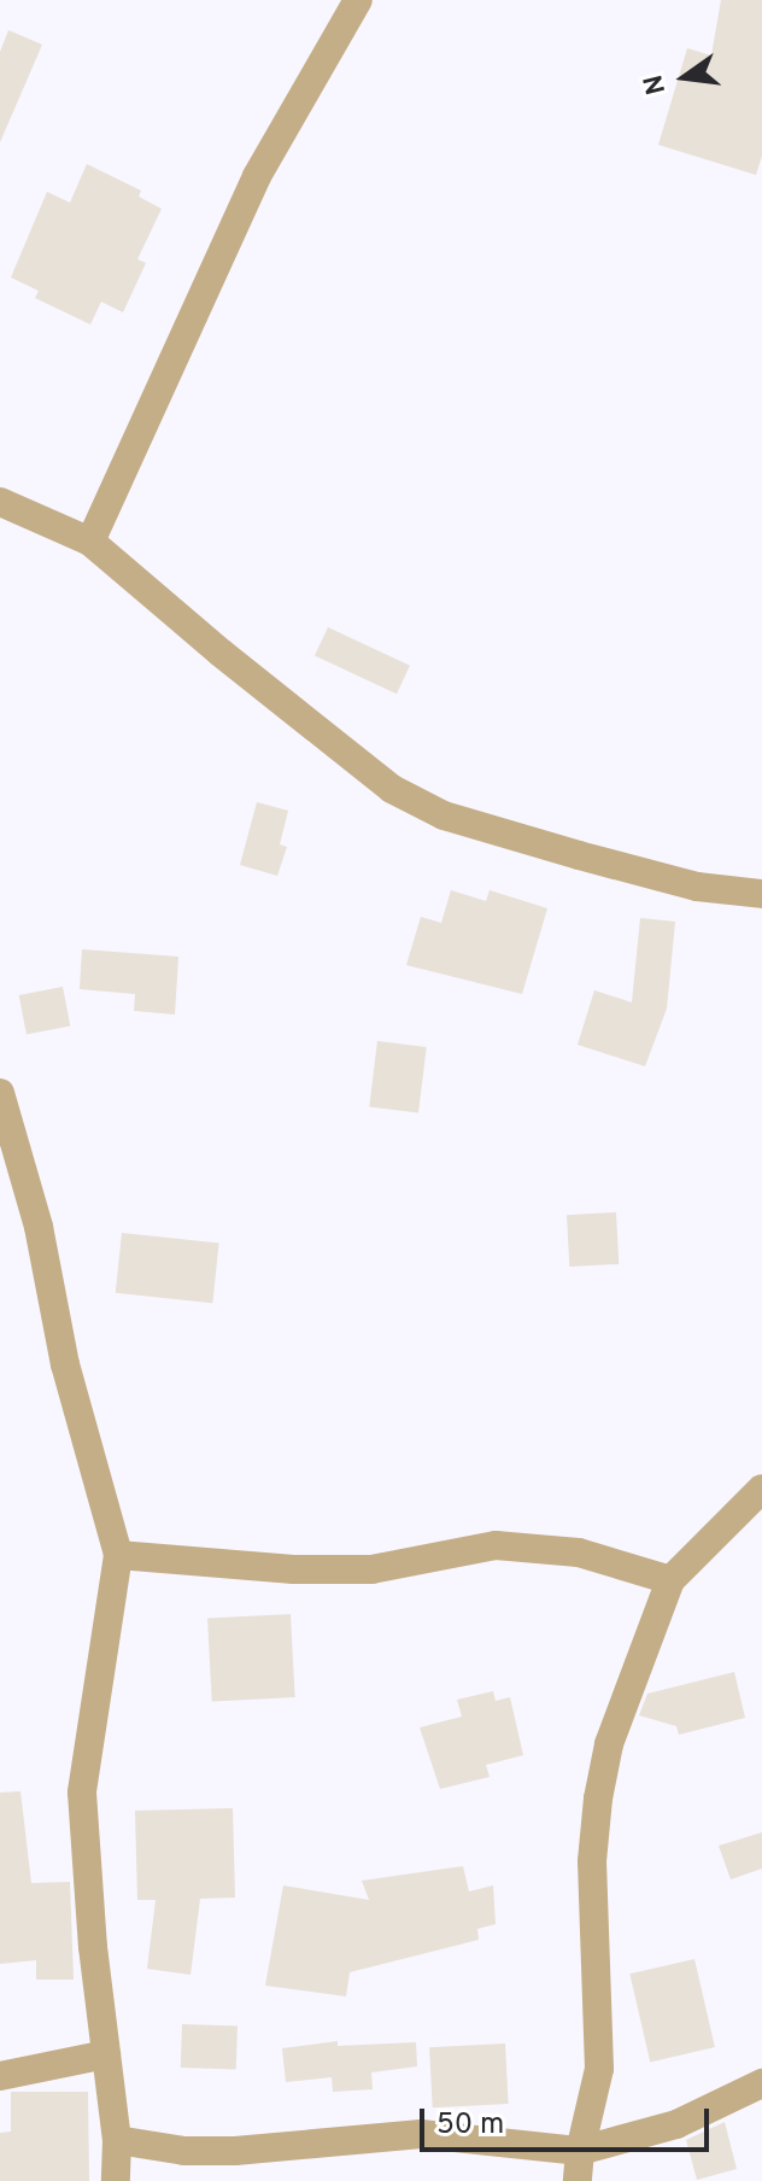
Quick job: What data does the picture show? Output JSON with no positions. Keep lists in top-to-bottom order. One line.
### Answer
{"scale_bar":"50 m","north":"left"}
